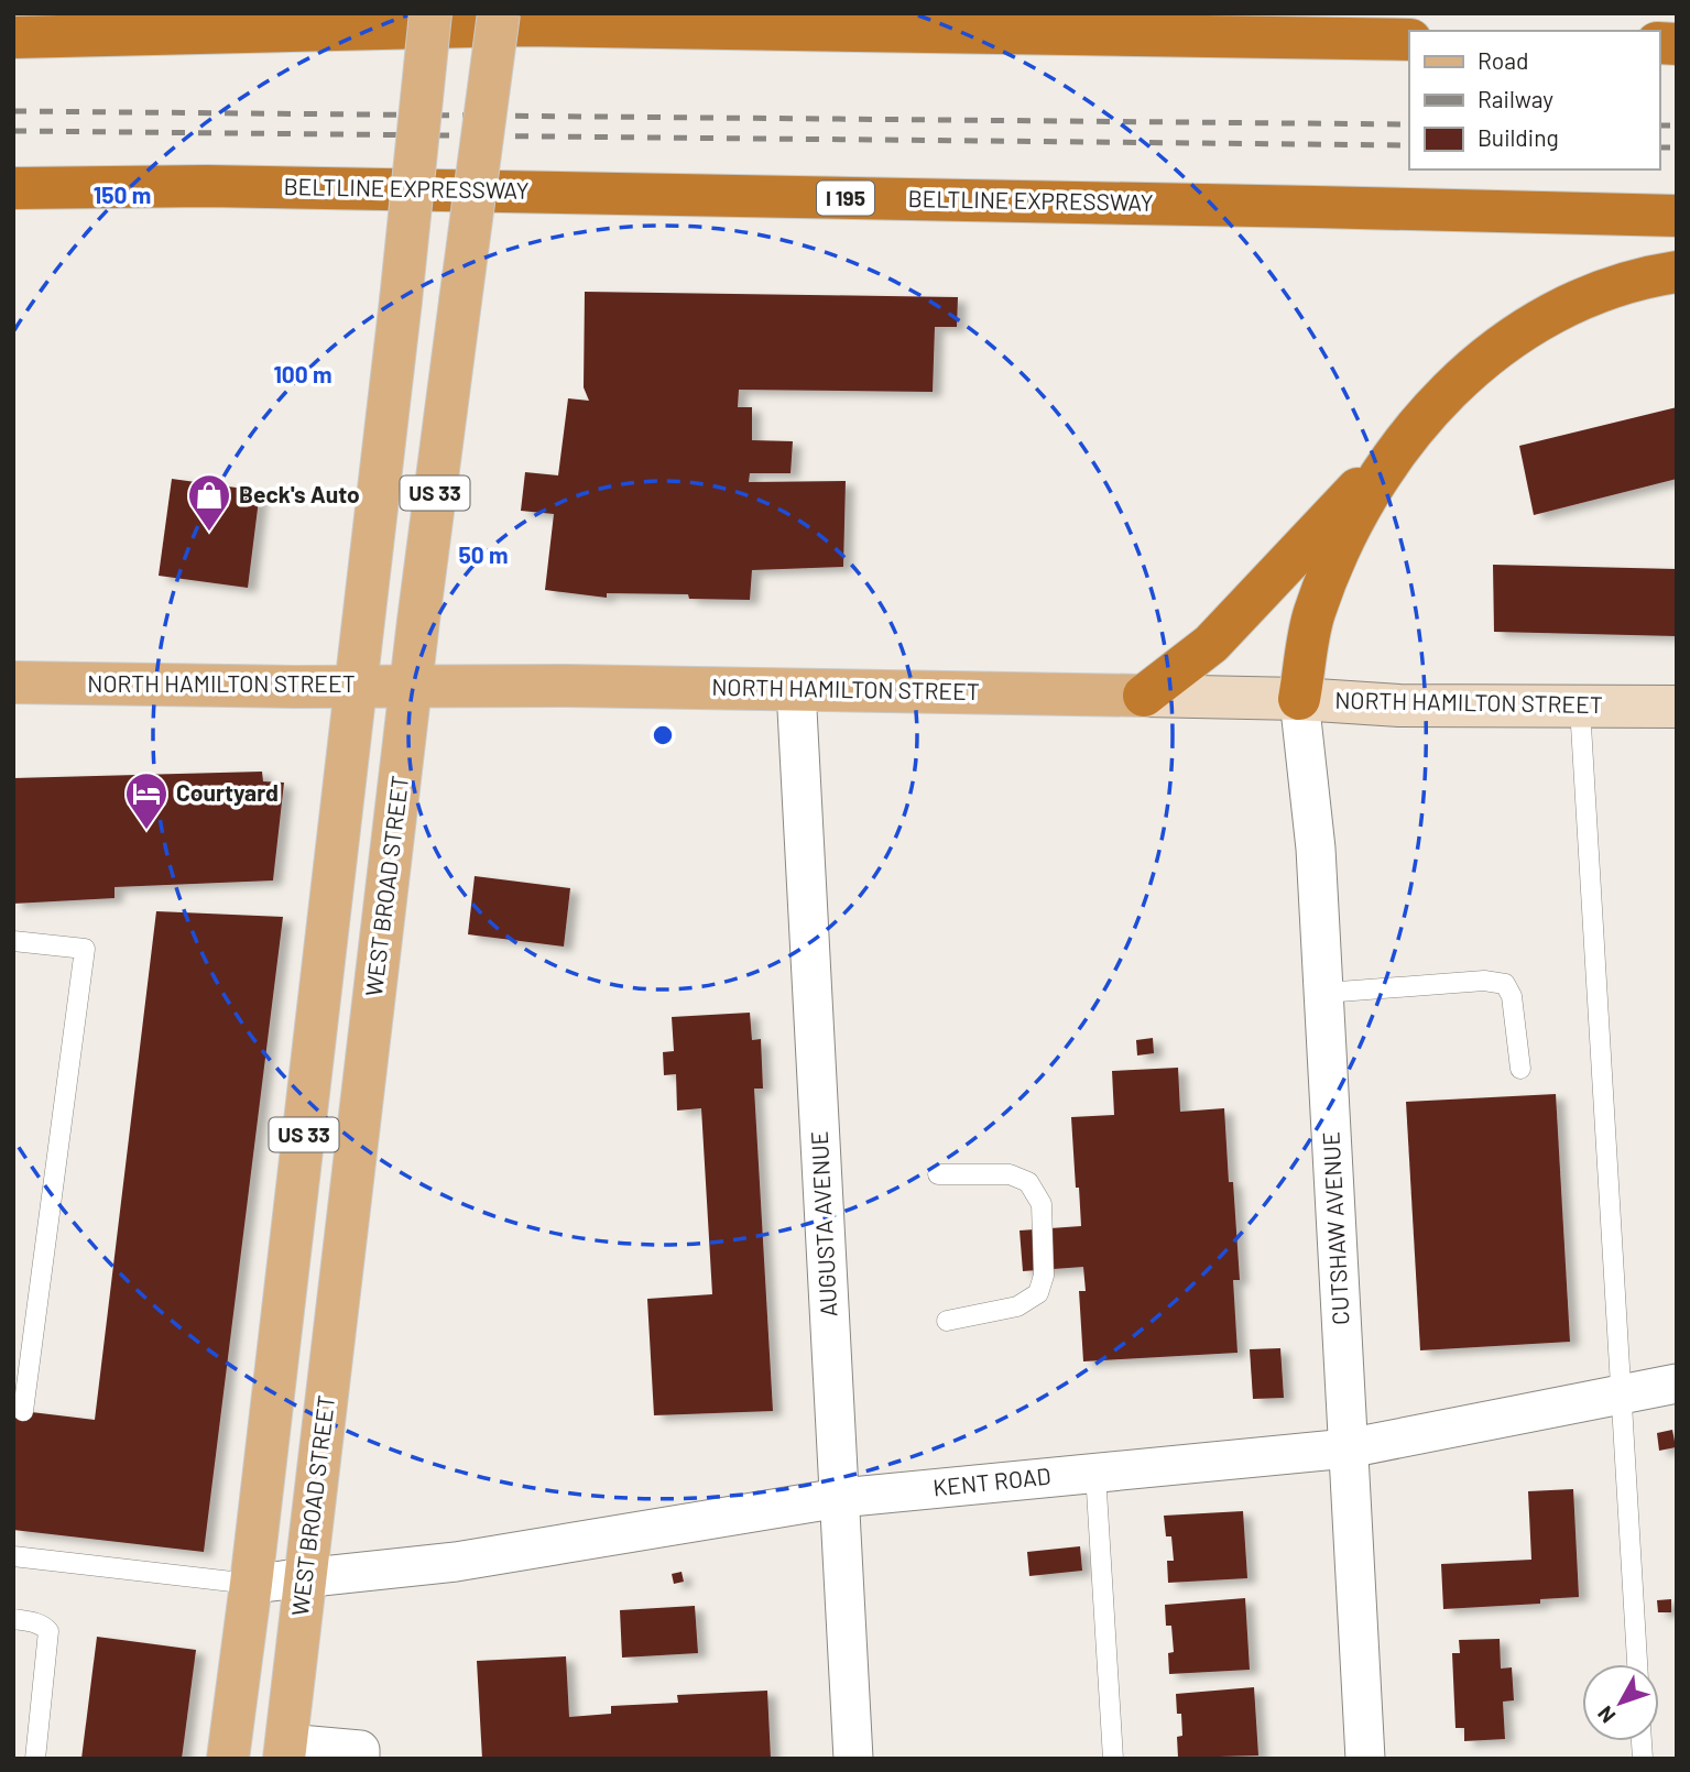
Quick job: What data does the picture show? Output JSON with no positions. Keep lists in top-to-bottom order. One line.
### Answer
{"streets":{"highway":["BELTLINE EXPRESSWAY","I 195"],"main road":["US 33","NORTH HAMILTON STREET","WEST BROAD STREET"],"street":["AUGUSTA AVENUE","CUTSHAW AVENUE","KENT ROAD"]},"crossings":[["US 33","NORTH HAMILTON STREET"],["US 33","KENT ROAD"],["NORTH HAMILTON STREET","WEST BROAD STREET"],["NORTH HAMILTON STREET","AUGUSTA AVENUE"],["NORTH HAMILTON STREET","CUTSHAW AVENUE"],["WEST BROAD STREET","KENT ROAD"],["AUGUSTA AVENUE","KENT ROAD"],["CUTSHAW AVENUE","KENT ROAD"]],"places":{"shop":["Beck's Auto"],"hotel":["Courtyard"]},"legend":["Road","Railway","Building"],"north":"bottom left","rings":["150 m","100 m","50 m"]}
